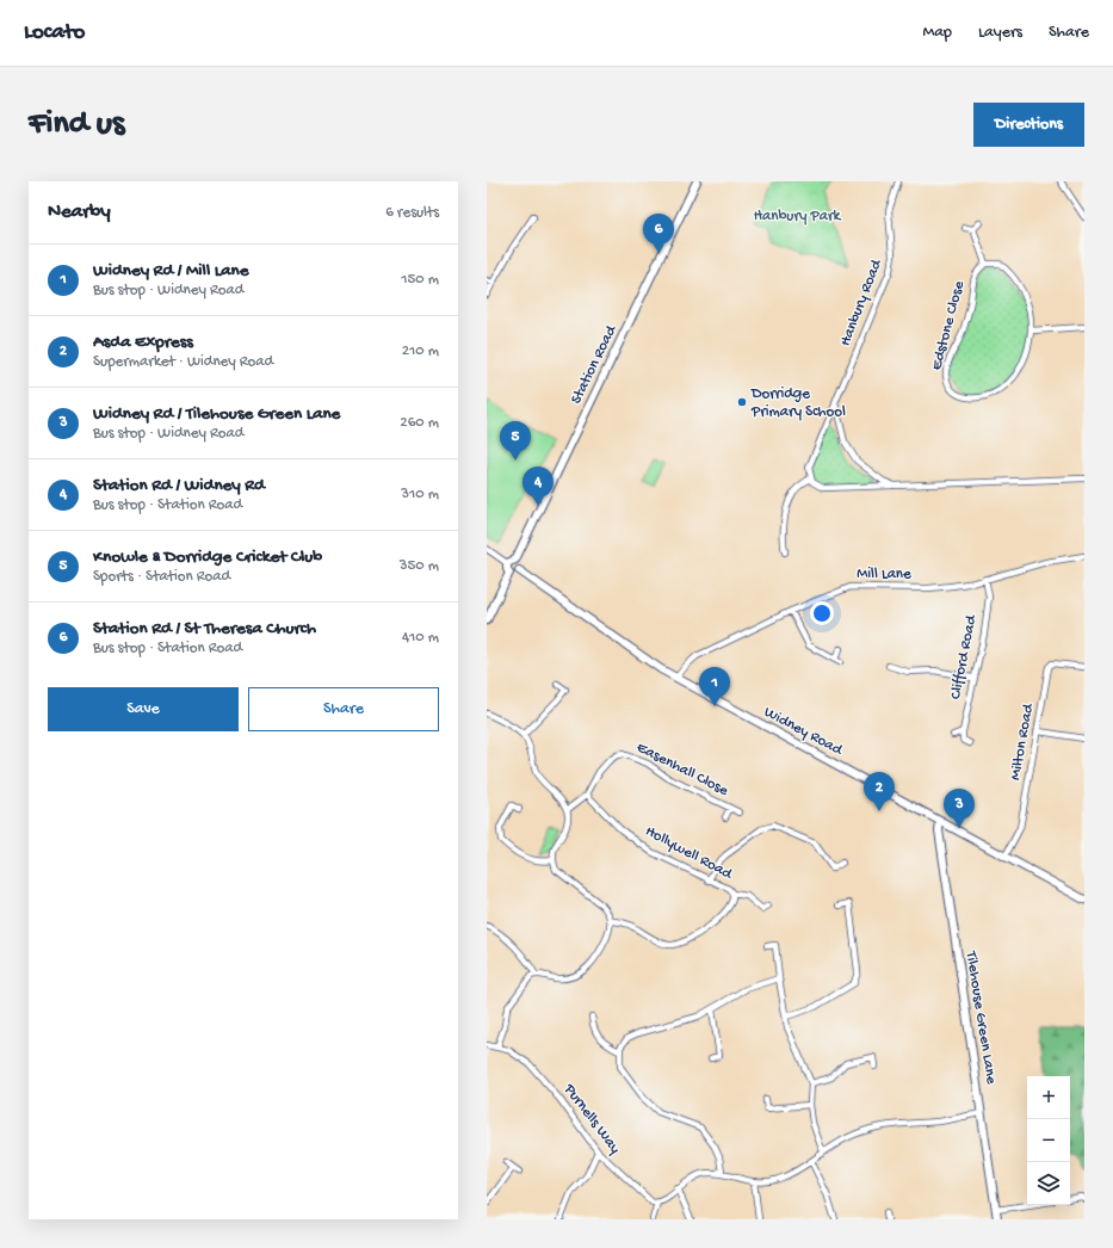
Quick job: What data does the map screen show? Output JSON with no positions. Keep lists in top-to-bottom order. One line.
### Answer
{"streets":{"street":["Hanbury Road","Edstone Close","Station Road","Mill Lane","Clifford Road","Widney Road","Milton Road","Easenhall Close","Hollywell Road","Tilehouse Green Lane","Purnells Way"]},"crossings":[["Station Road","Widney Road"],["Mill Lane","Clifford Road"],["Mill Lane","Widney Road"],["Widney Road","Milton Road"],["Widney Road","Tilehouse Green Lane"],["Easenhall Close","Hollywell Road"]],"parks":["Hanbury Park"],"places":["Dorridge Primary School"],"page":{"header":"Locato","nav":["Map","Layers","Share"],"buttons":["Directions",["Save","Share"]],"title":"Find us","heading":["Nearby","6 results"],"pins":["6","5","4","1","2","3"],"list":[{"mark":"1","name":"Widney Rd / Mill Lane","note":"Bus stop · Widney Road","value":"150 m"},{"mark":"2","name":"Asda Express","note":"Supermarket · Widney Road","value":"210 m"},{"mark":"3","name":"Widney Rd / Tilehouse Green Lane","note":"Bus stop · Widney Road","value":"260 m"},{"mark":"4","name":"Station Rd / Widney Rd","note":"Bus stop · Station Road","value":"310 m"},{"mark":"5","name":"Knowle & Dorridge Cricket Club","note":"Sports · Station Road","value":"350 m"},{"mark":"6","name":"Station Rd / St Theresa Church","note":"Bus stop · Station Road","value":"410 m"}],"map_buttons":["+","−"]}}
